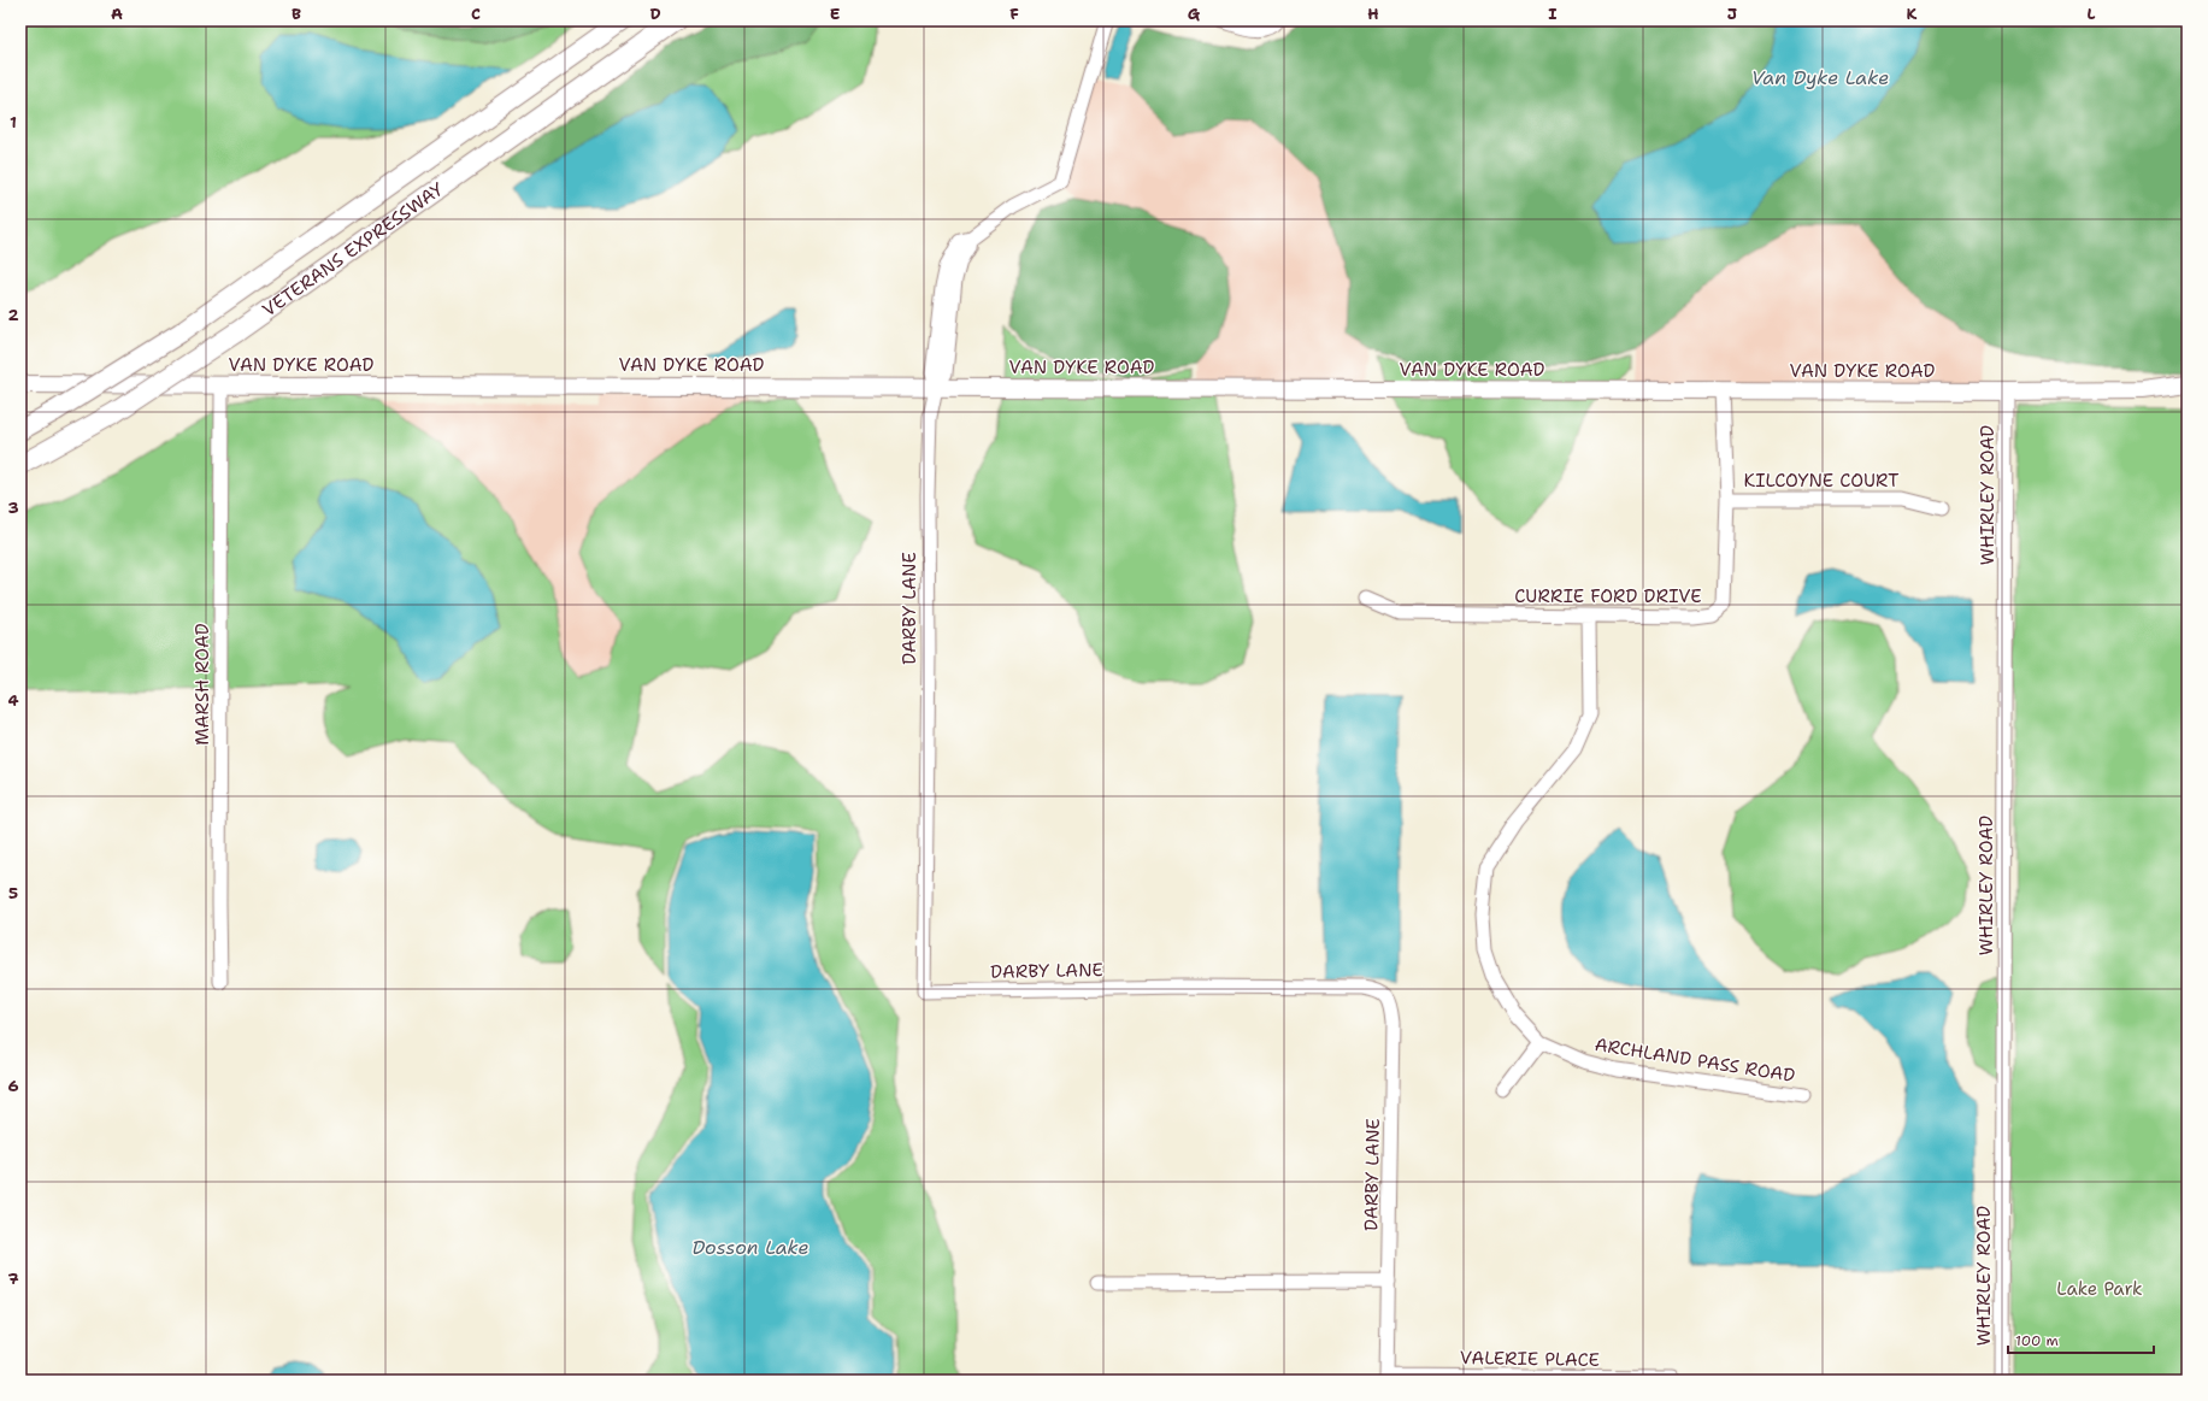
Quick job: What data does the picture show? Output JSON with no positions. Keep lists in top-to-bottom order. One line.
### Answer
{"streets":{"highway":["VETERANS EXPRESSWAY"],"main road":["VAN DYKE ROAD"],"street":["KILCOYNE COURT","WHIRLEY ROAD","CURRIE FORD DRIVE","DARBY LANE","MARSH ROAD","ARCHLAND PASS ROAD","VALERIE PLACE"]},"crossings":[["VAN DYKE ROAD","WHIRLEY ROAD"],["VAN DYKE ROAD","CURRIE FORD DRIVE"],["VAN DYKE ROAD","DARBY LANE"],["VAN DYKE ROAD","MARSH ROAD"],["KILCOYNE COURT","CURRIE FORD DRIVE"],["CURRIE FORD DRIVE","ARCHLAND PASS ROAD"],["DARBY LANE","VALERIE PLACE"]],"water":["Van Dyke Lake","Dosson Lake"],"parks":["Lake Park"],"scale_bar":"100 m","grid":{"columns":["A","B","C","D","E","F","G","H","I","J","K","L"],"rows":["1","2","3","4","5","6","7"]}}
